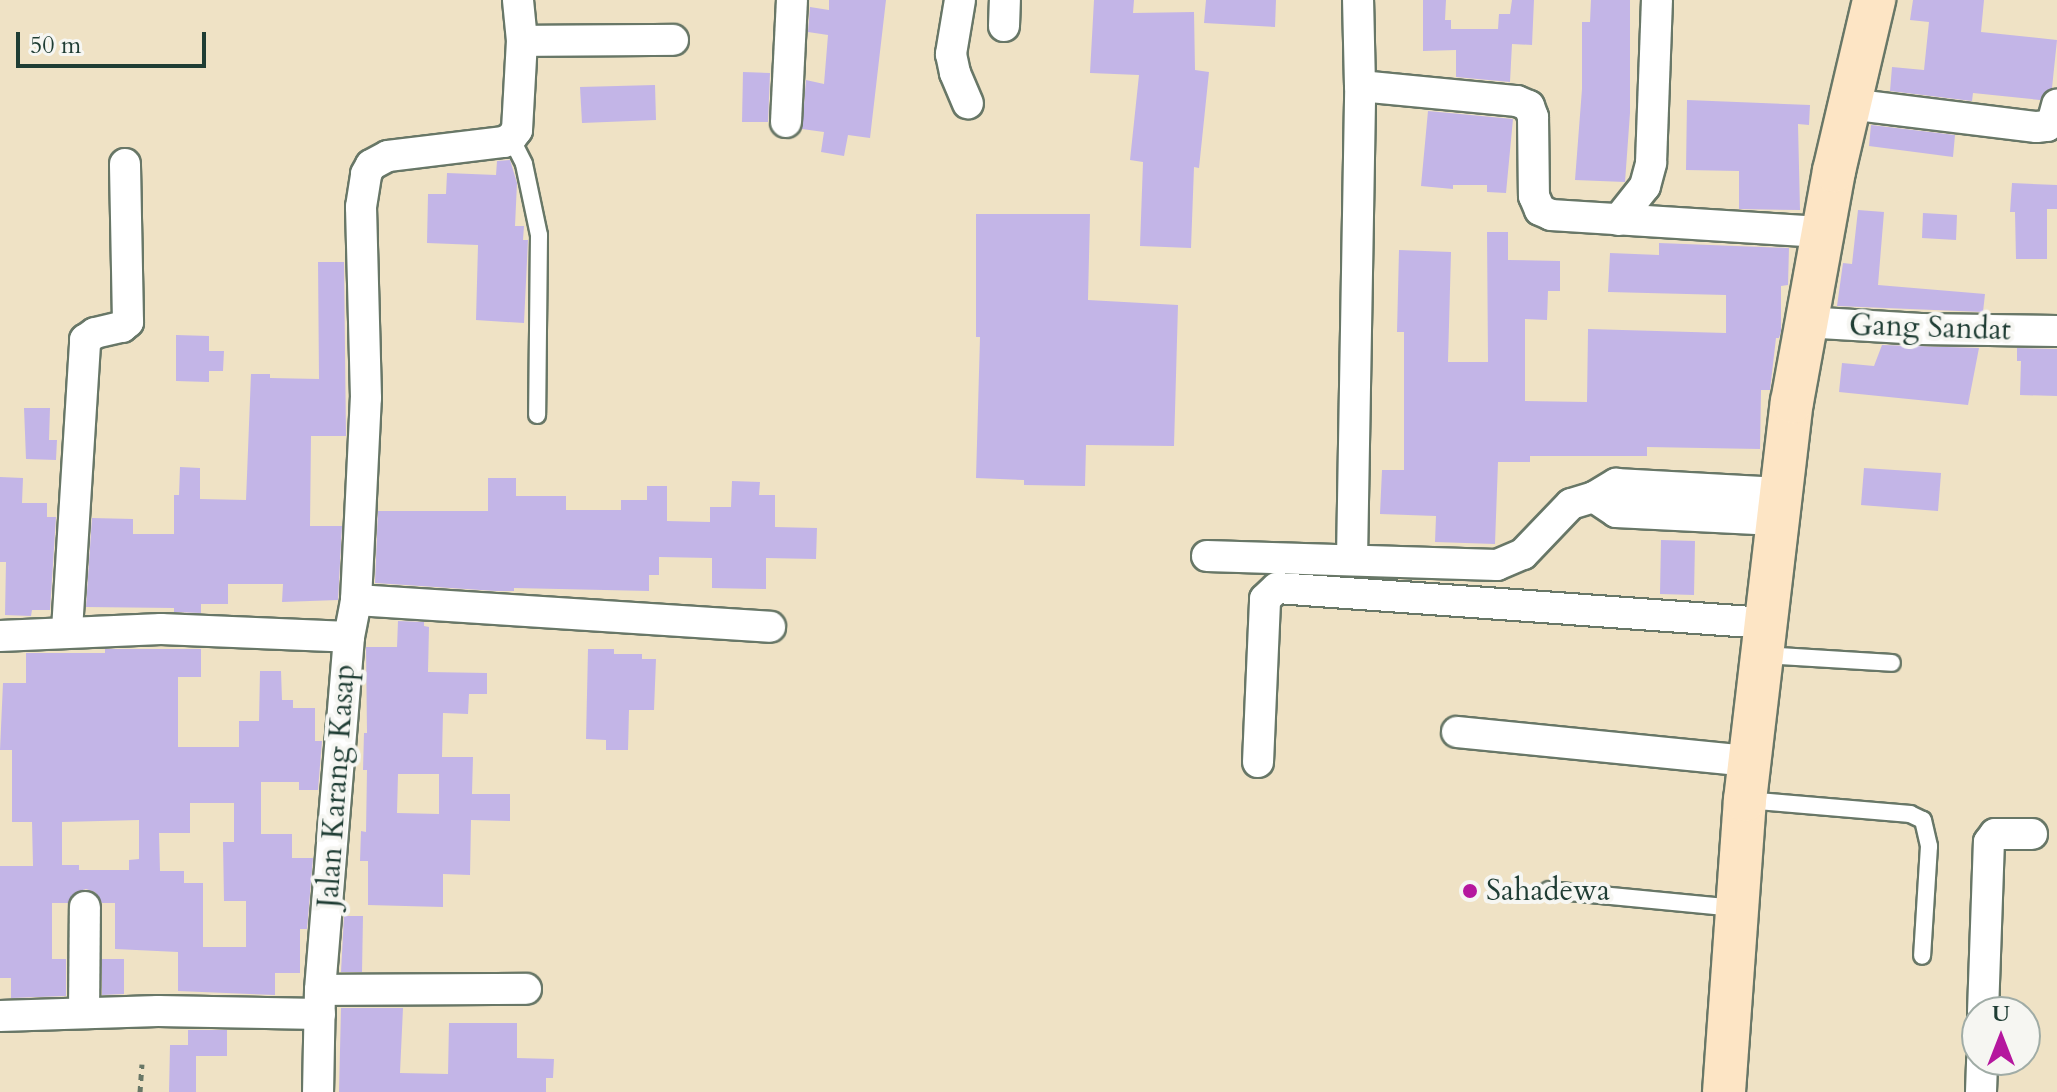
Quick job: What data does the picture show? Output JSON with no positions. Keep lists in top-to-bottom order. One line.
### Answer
{"streets":{"street":["Gang Sandat","Jalan Karang Kasap"]},"places":["Sahadewa"],"scale_bar":"50 m","north":"top"}
